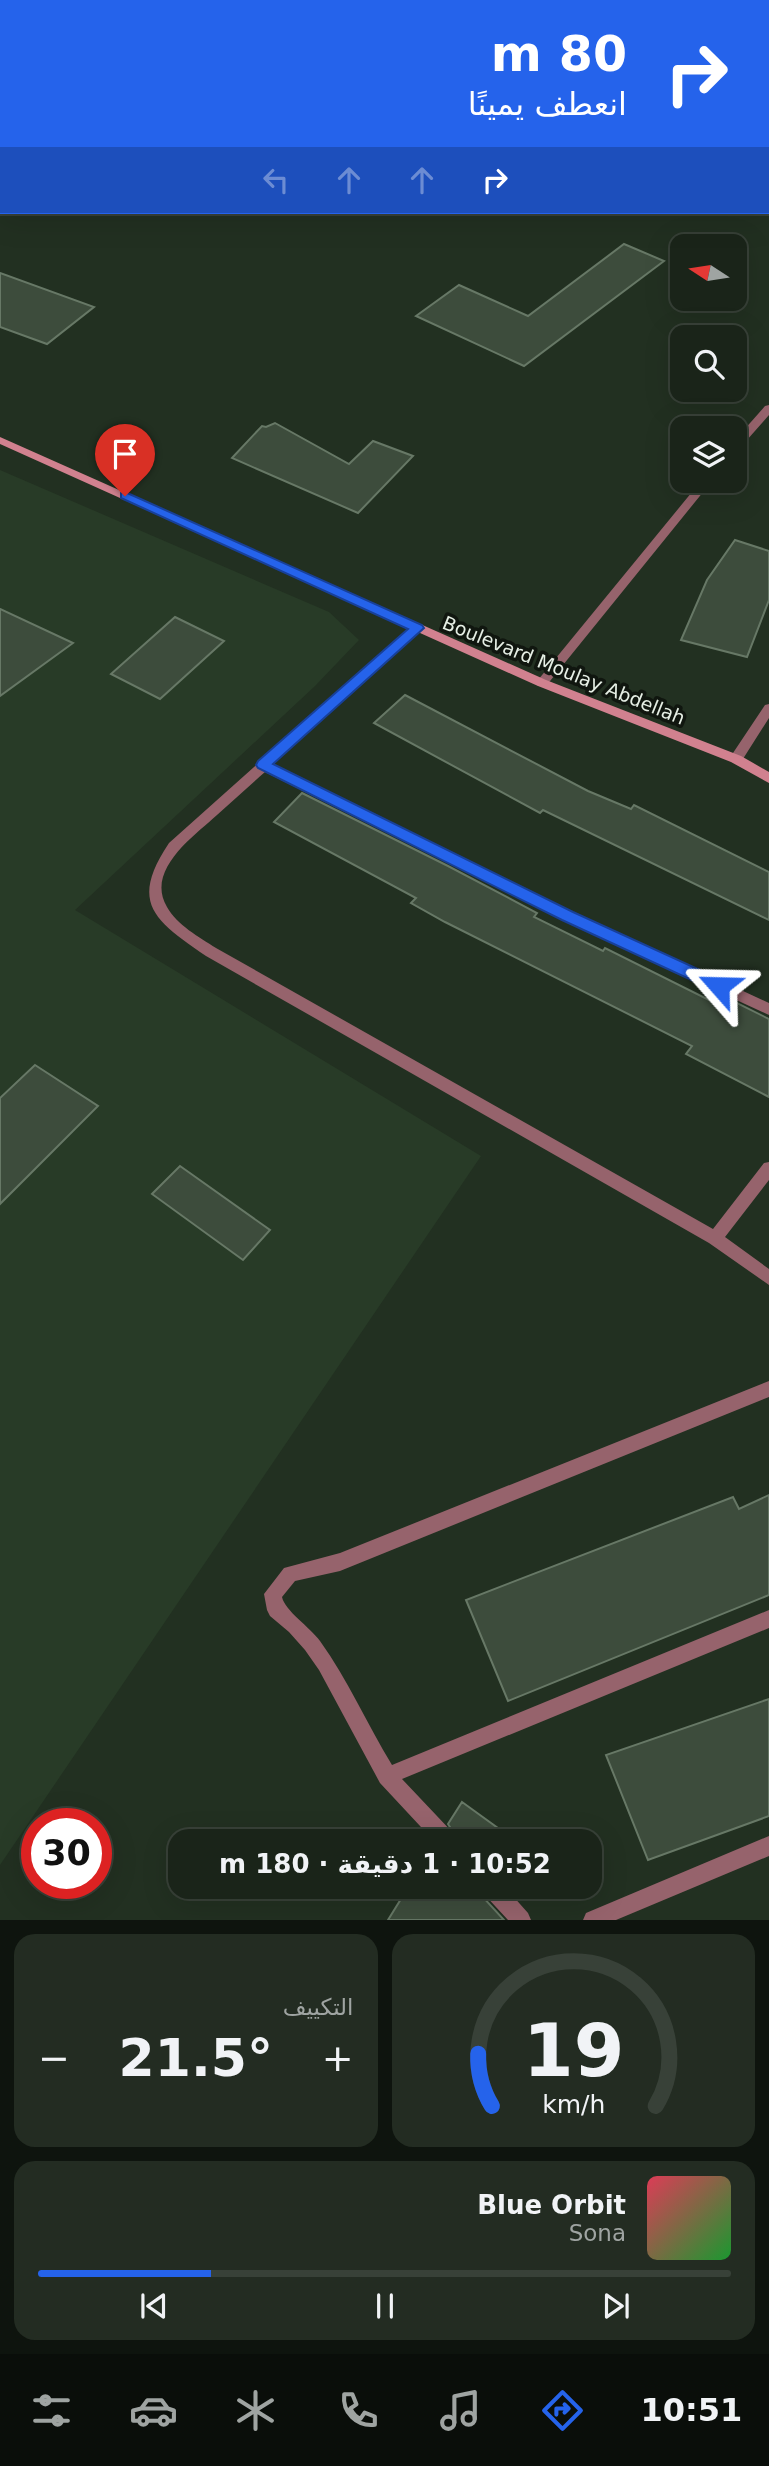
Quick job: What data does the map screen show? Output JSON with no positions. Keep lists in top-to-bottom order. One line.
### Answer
{"streets":{"main road":["Boulevard Moulay Abdellah"]},"north":"left","page":{"turn":["80 m","انعطف يمينًا"],"limit":"30","trip":"10:52 · 1 دقيقة · 180 m","tile":"التكييف","heat":["−","21.5°","+"],"song":["Blue Orbit","Sona"],"tabs":"10:51","gauge":["19","km/h"]}}
